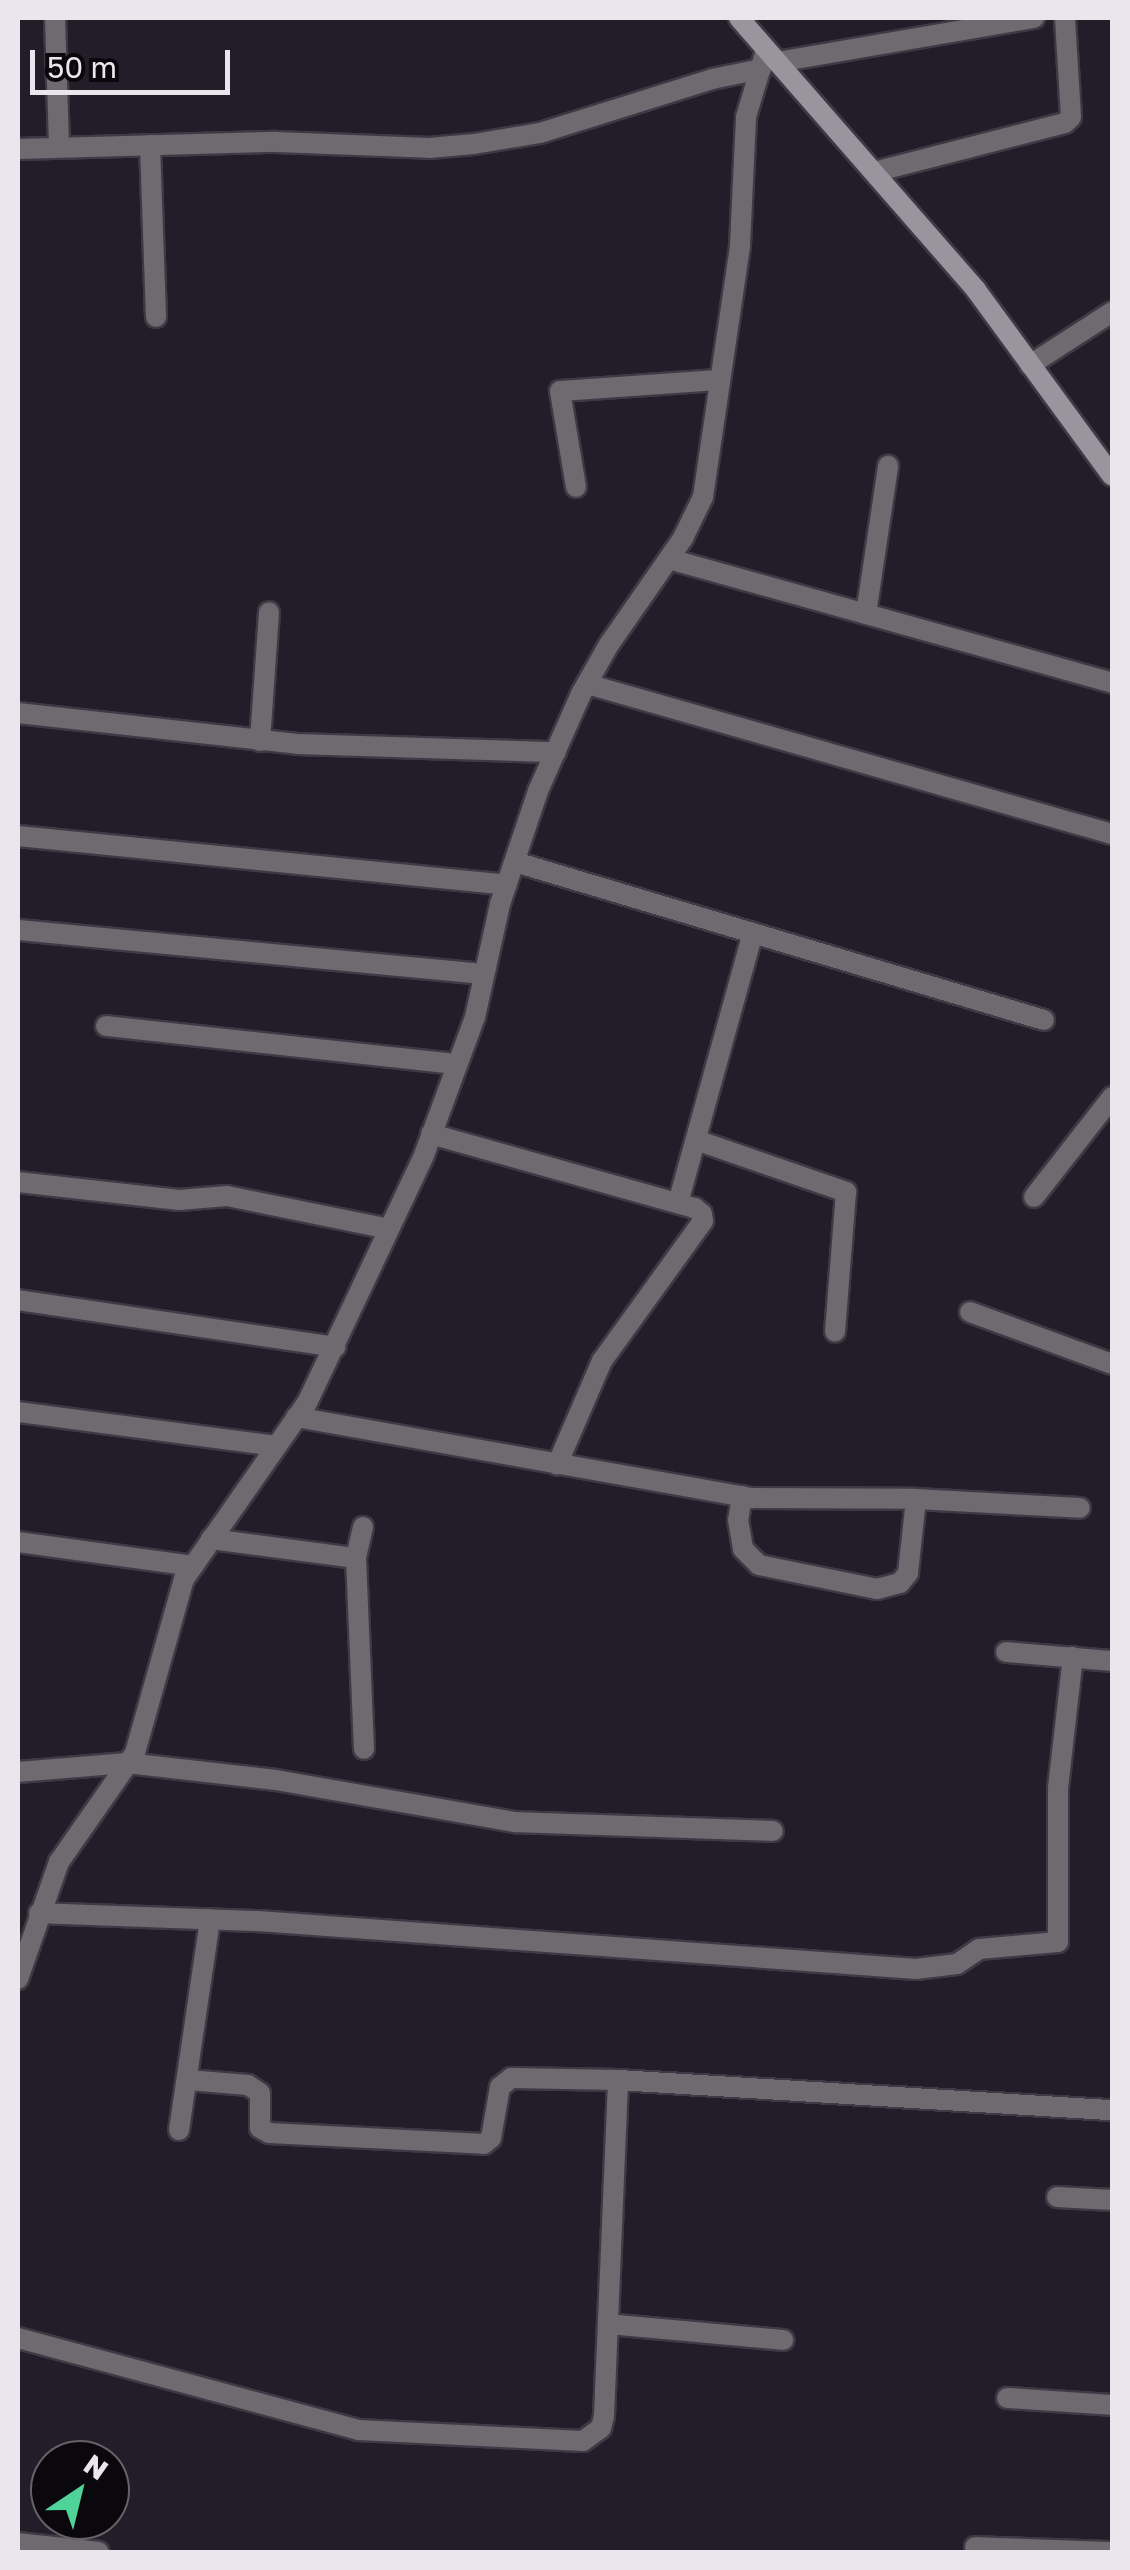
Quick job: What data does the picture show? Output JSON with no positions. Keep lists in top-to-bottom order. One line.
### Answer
{"scale_bar":"50 m","north":"top right"}
